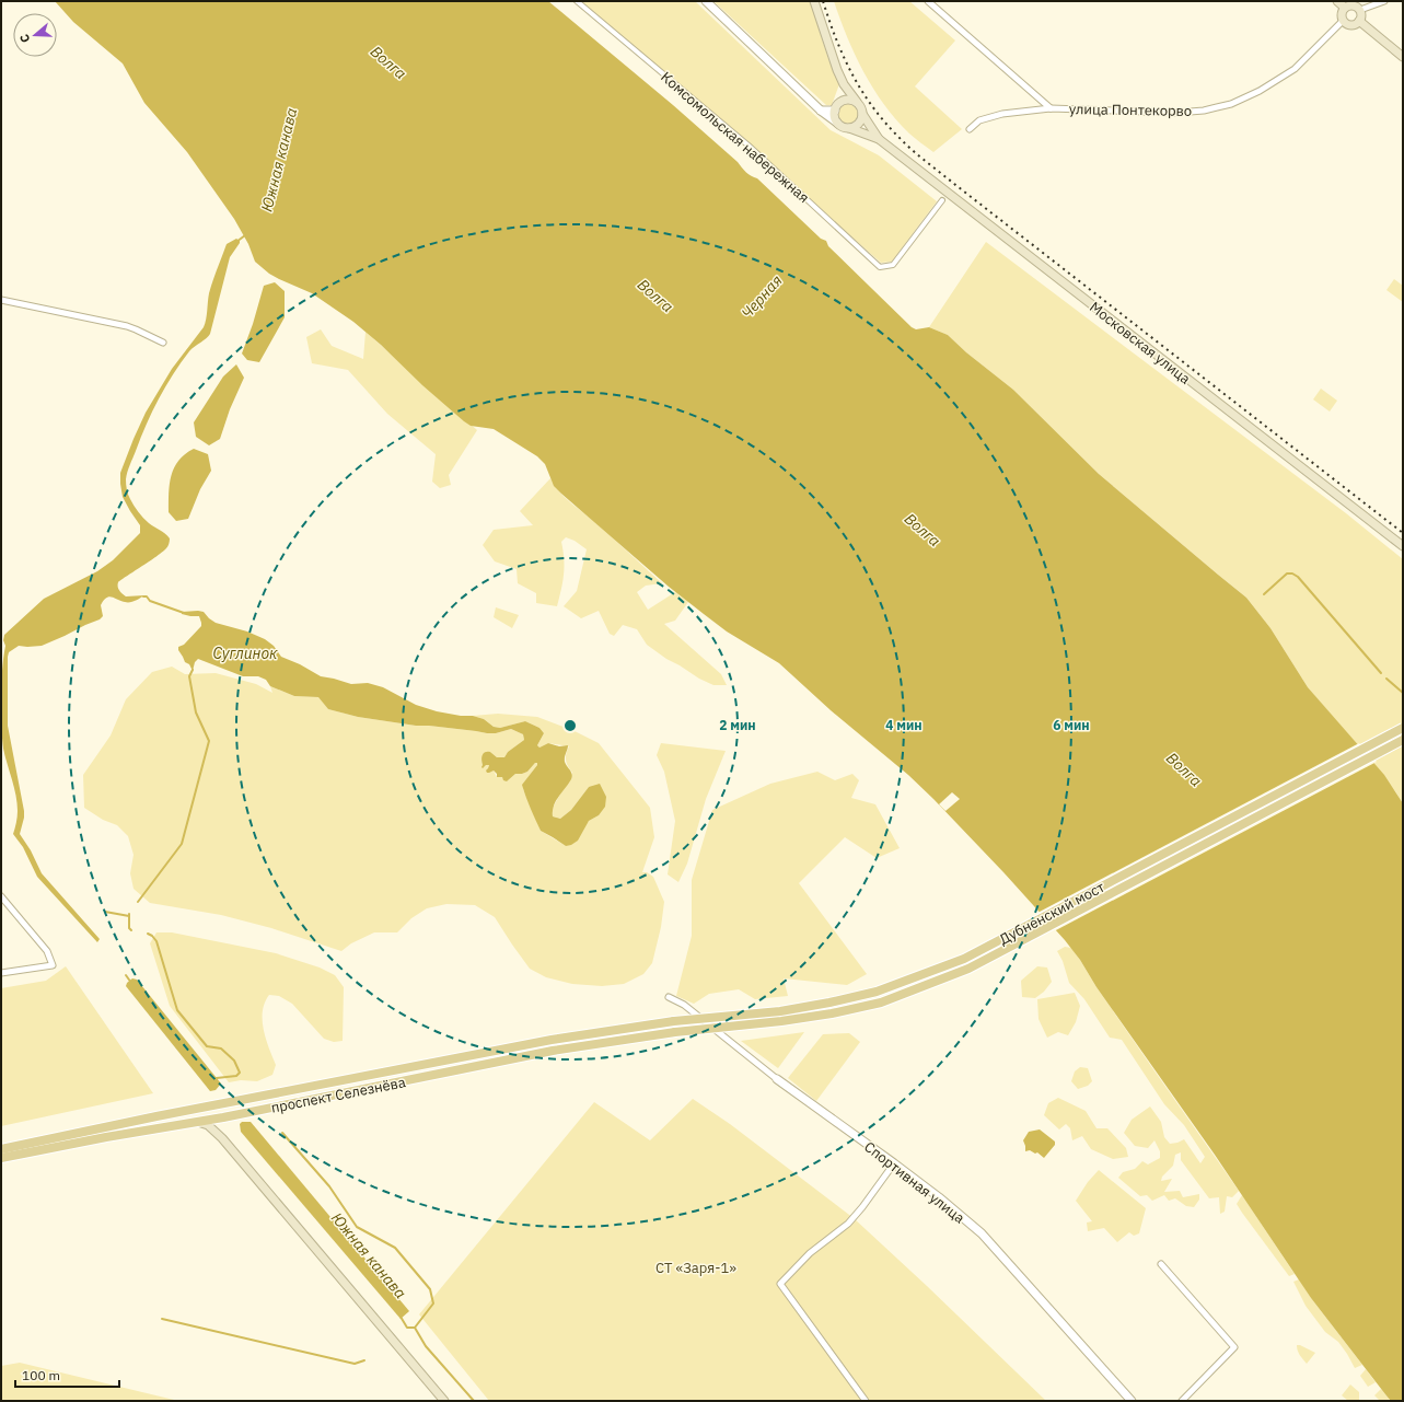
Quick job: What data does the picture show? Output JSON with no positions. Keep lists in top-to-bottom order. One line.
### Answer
{"streets":{"main road":["Московская улица","Дубненский мост","проспект Селезнёва"],"street":["улица Понтекорво","Комсомольская набережная","Спортивная улица"]},"crossings":[["Дубненский мост","проспект Селезнёва"]],"water":["Волга","Южная канава","Черная","Суглинок"],"parks":["СТ «Заря-1»"],"scale_bar":"100 m","north":"left","rings":["2 мин","4 мин","6 мин"]}
